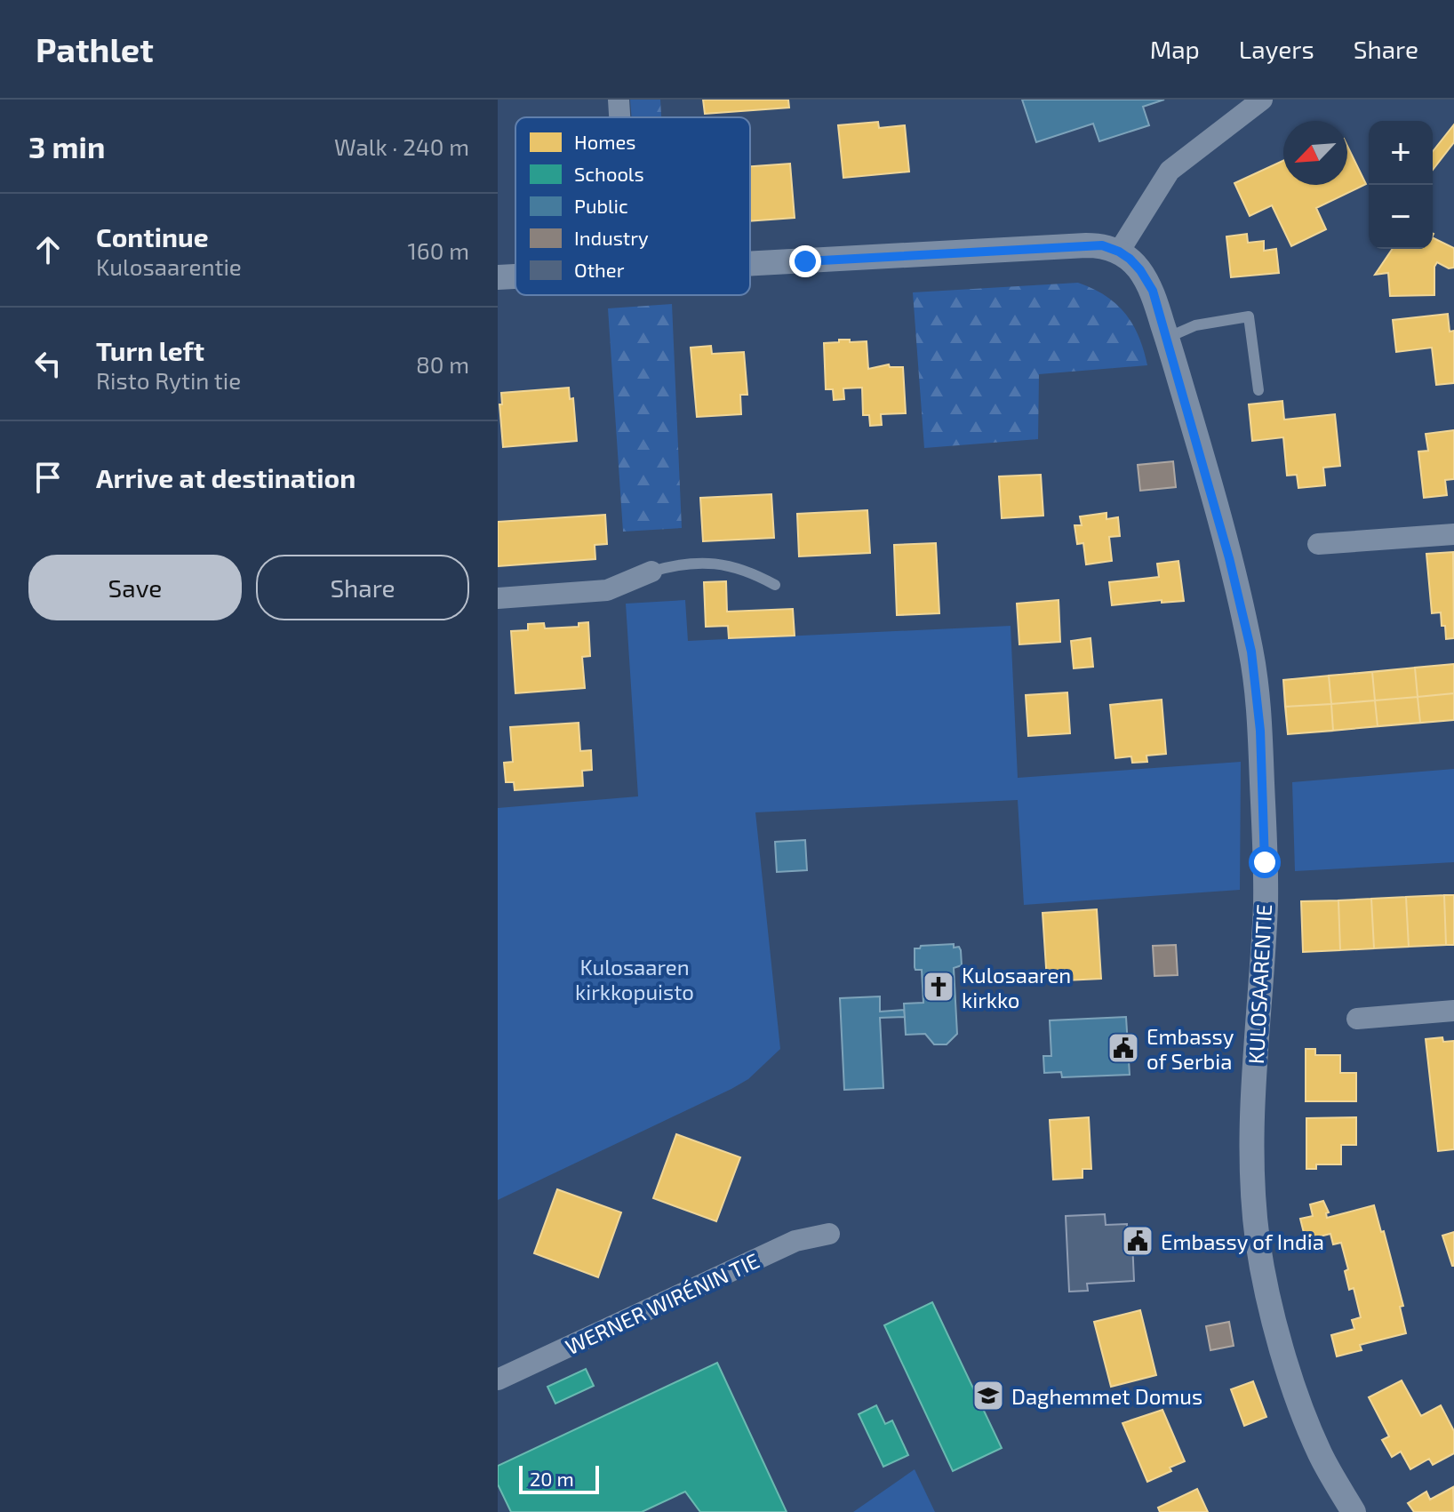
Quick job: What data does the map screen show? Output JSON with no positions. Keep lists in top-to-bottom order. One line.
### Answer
{"streets":{"street":["KULOSAARENTIE","WERNER WIRÉNIN TIE"]},"parks":["Kulosaaren kirkkopuisto"],"places":{"church":["Kulosaaren kirkko"],"public building":["Embassy of Serbia","Embassy of India"],"school or university":["Daghemmet Domus"]},"legend":["Homes","Schools","Public","Industry","Other"],"scale_bar":"20 m","north":"bottom left","page":{"header":"Pathlet","nav":["Map","Layers","Share"],"heading":["3 min","Walk · 240 m"],"map_buttons":["+","−"],"list":[["Continue","Kulosaarentie","160 m"],["Turn left","Risto Rytin tie","80 m"],"Arrive at destination"],"buttons":["Save","Share"],"scale":"20 m"}}
